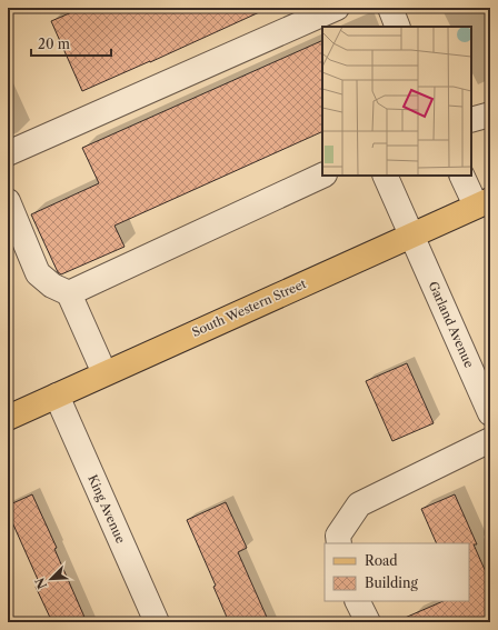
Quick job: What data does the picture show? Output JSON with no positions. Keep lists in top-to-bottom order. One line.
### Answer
{"streets":{"main road":["South Western Street"],"street":["Garland Avenue","King Avenue"]},"crossings":[["South Western Street","Garland Avenue"],["South Western Street","King Avenue"]],"legend":["Road","Building"],"scale_bar":"20 m","north":"bottom left"}
